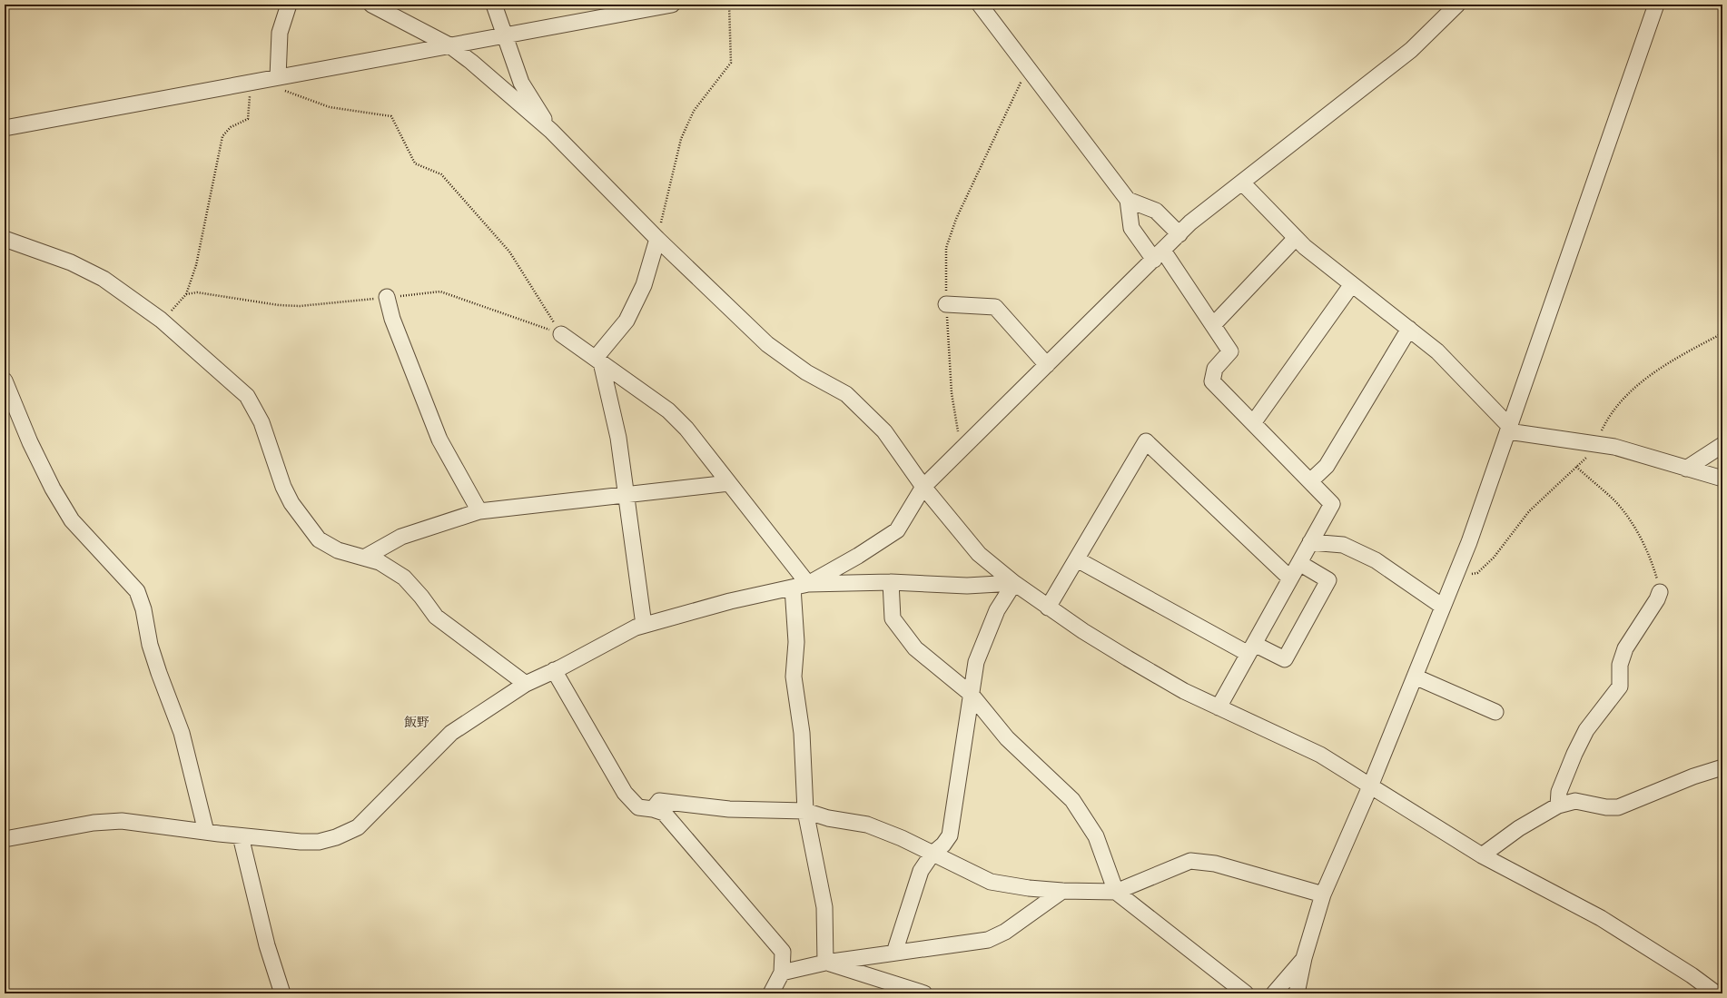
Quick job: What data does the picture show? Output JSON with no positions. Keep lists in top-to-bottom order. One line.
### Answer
{"districts":["飯野"]}
